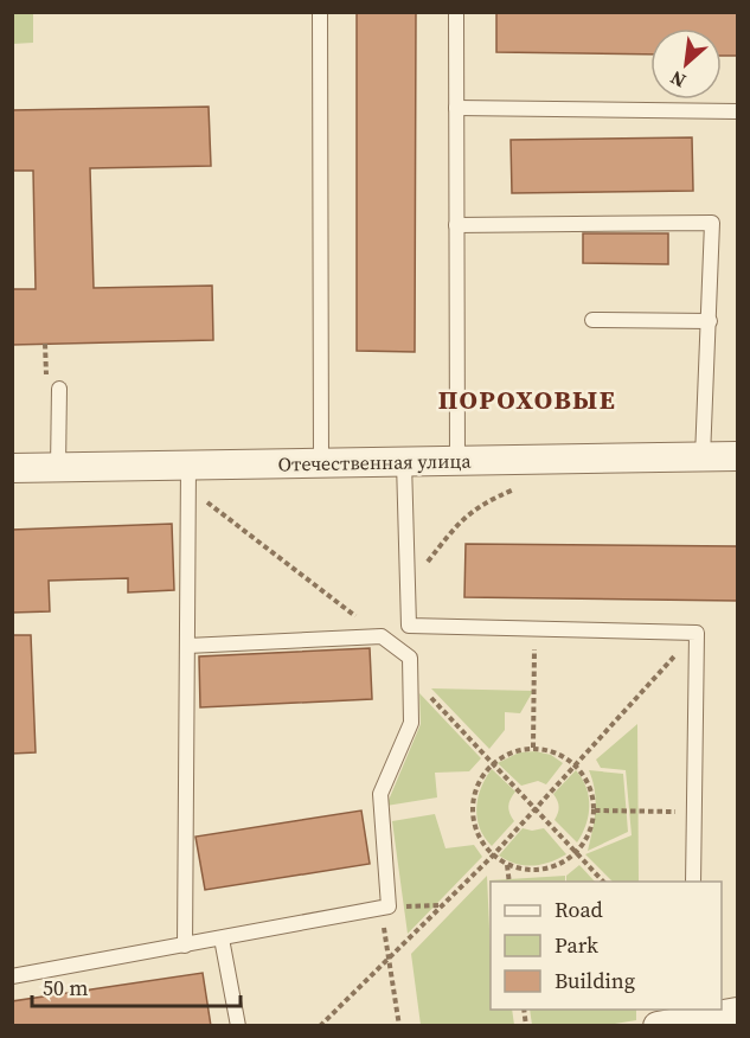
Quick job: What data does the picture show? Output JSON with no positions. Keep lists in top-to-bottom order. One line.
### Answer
{"streets":{"street":["Отечественная улица"]},"districts":["ПОРОХОВЫЕ"],"legend":["Road","Park","Building"],"scale_bar":"50 m","north":"bottom left"}
